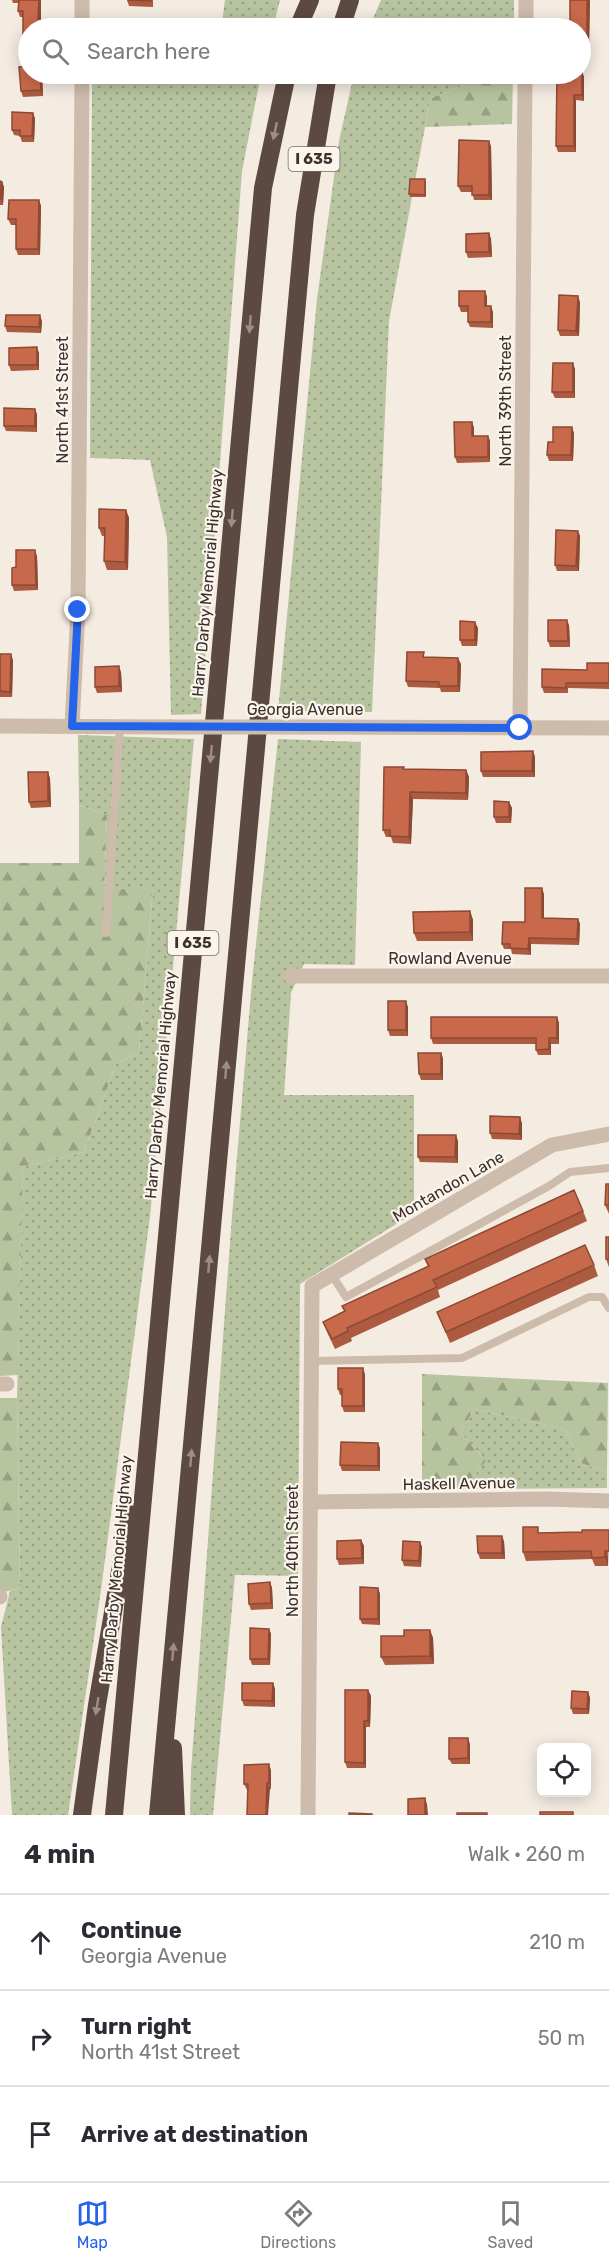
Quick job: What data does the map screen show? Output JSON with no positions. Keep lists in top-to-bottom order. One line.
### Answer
{"streets":{"highway":["I 635","Harry Darby Memorial Highway"],"street":["North 41st Street","North 39th Street","Georgia Avenue","Rowland Avenue","Montandon Lane","Haskell Avenue","North 40th Street"]},"crossings":[["North 41st Street","Georgia Avenue"],["North 39th Street","Georgia Avenue"],["Montandon Lane","North 40th Street"],["Haskell Avenue","North 40th Street"]],"page":{"search":"Search here","heading":["4 min","Walk · 260 m"],"list":[["Continue","Georgia Avenue","210 m"],["Turn right","North 41st Street","50 m"],"Arrive at destination"],"nav":["Map","Directions","Saved"]}}
